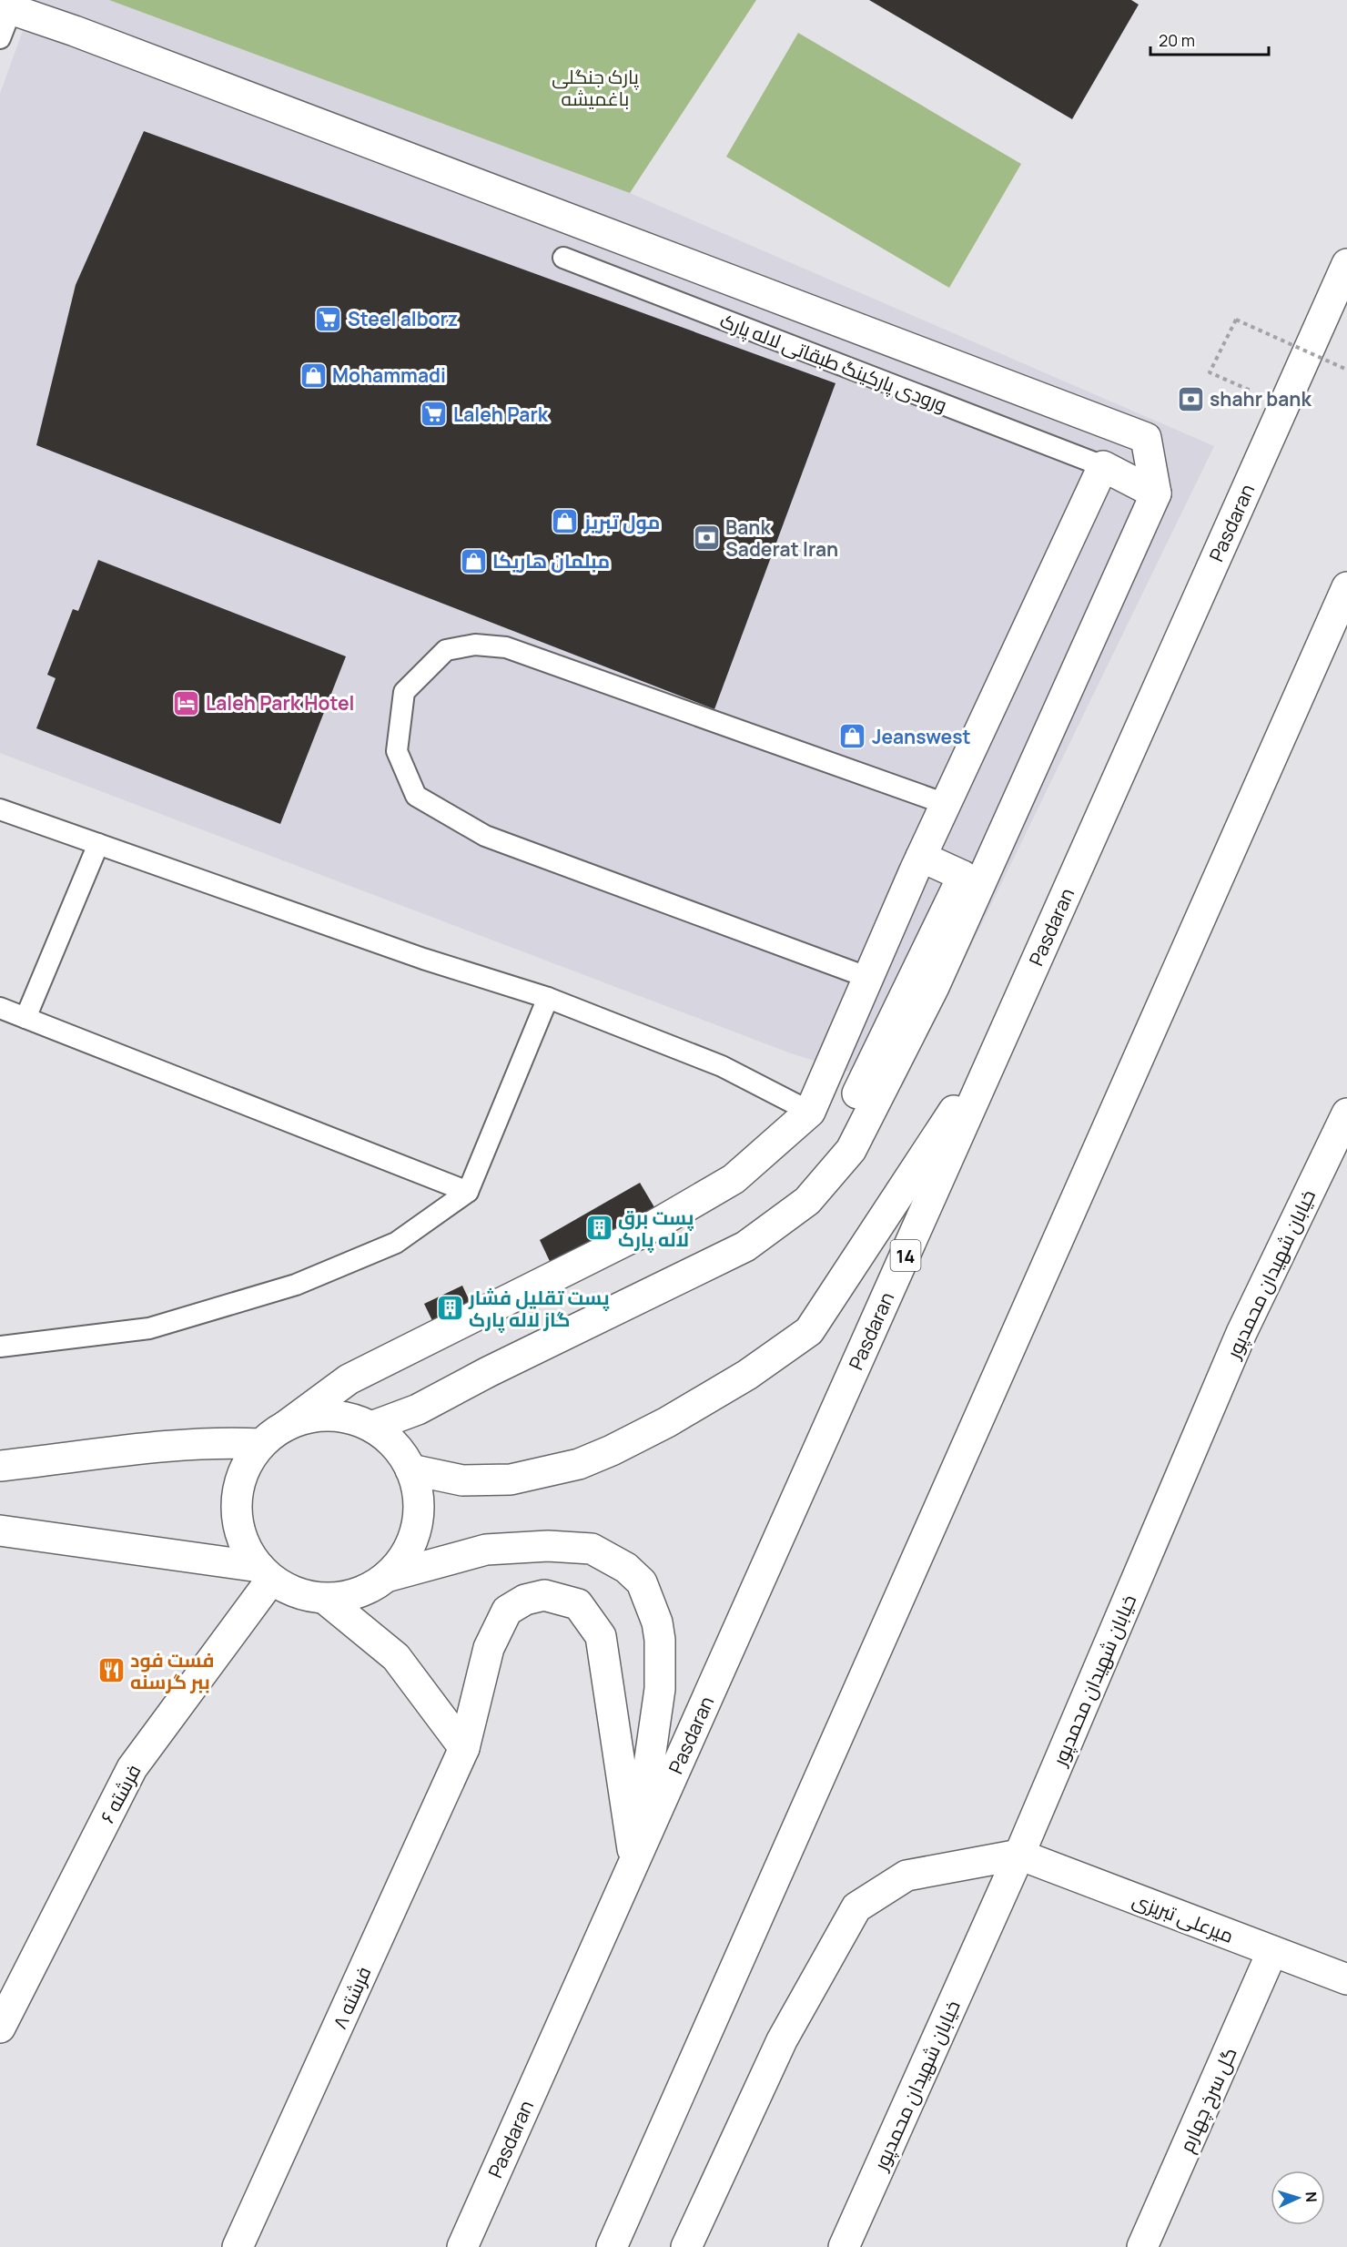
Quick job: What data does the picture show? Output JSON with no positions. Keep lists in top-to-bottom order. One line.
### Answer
{"streets":{"main road":["Pasdaran","14","خیابان شهیدان محمدپور","فرشته ۶","میرعلی تبریزی","فرشته ۸","گل سرخ چهارم"],"lane":["ورودی پارکینگ طبقاتی لاله پارک"]},"crossings":[["Pasdaran","فرشته ۸"],["خیابان شهیدان محمدپور","میرعلی تبریزی"],["میرعلی تبریزی","گل سرخ چهارم"]],"parks":["پارک جنگلی باغمیشه"],"places":{"supermarket":["Steel alborz","Laleh Park"],"shop":["Mohammadi","مول تبریز","مبلمان هاریکا","Jeanswest"],"bank":["shahr bank","Bank Saderat Iran"],"hotel":["Laleh Park Hotel"],"building":["پست برق لاله پارک","پست تقلیل فشار گاز لاله پارک"],"restaurant":["فست فود ببر گرسنه"]},"scale_bar":"20 m","north":"right"}
